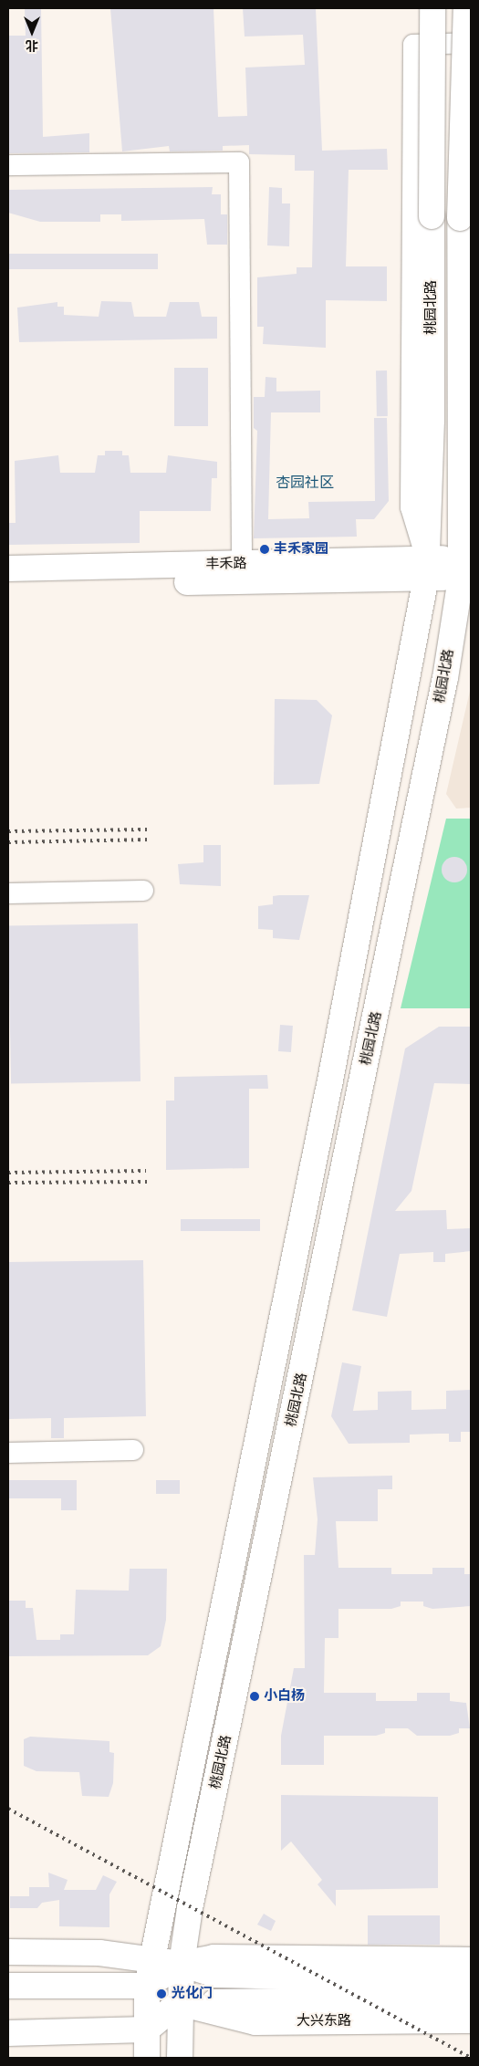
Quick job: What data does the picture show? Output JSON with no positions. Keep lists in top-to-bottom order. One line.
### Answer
{"streets":{"main road":["桃园北路","丰禾路","大兴东路"]},"crossings":[["桃园北路","丰禾路"],["桃园北路","大兴东路"]],"districts":["杏园社区"],"places":["丰禾家园","小白杨","光化门"],"north":"bottom"}
